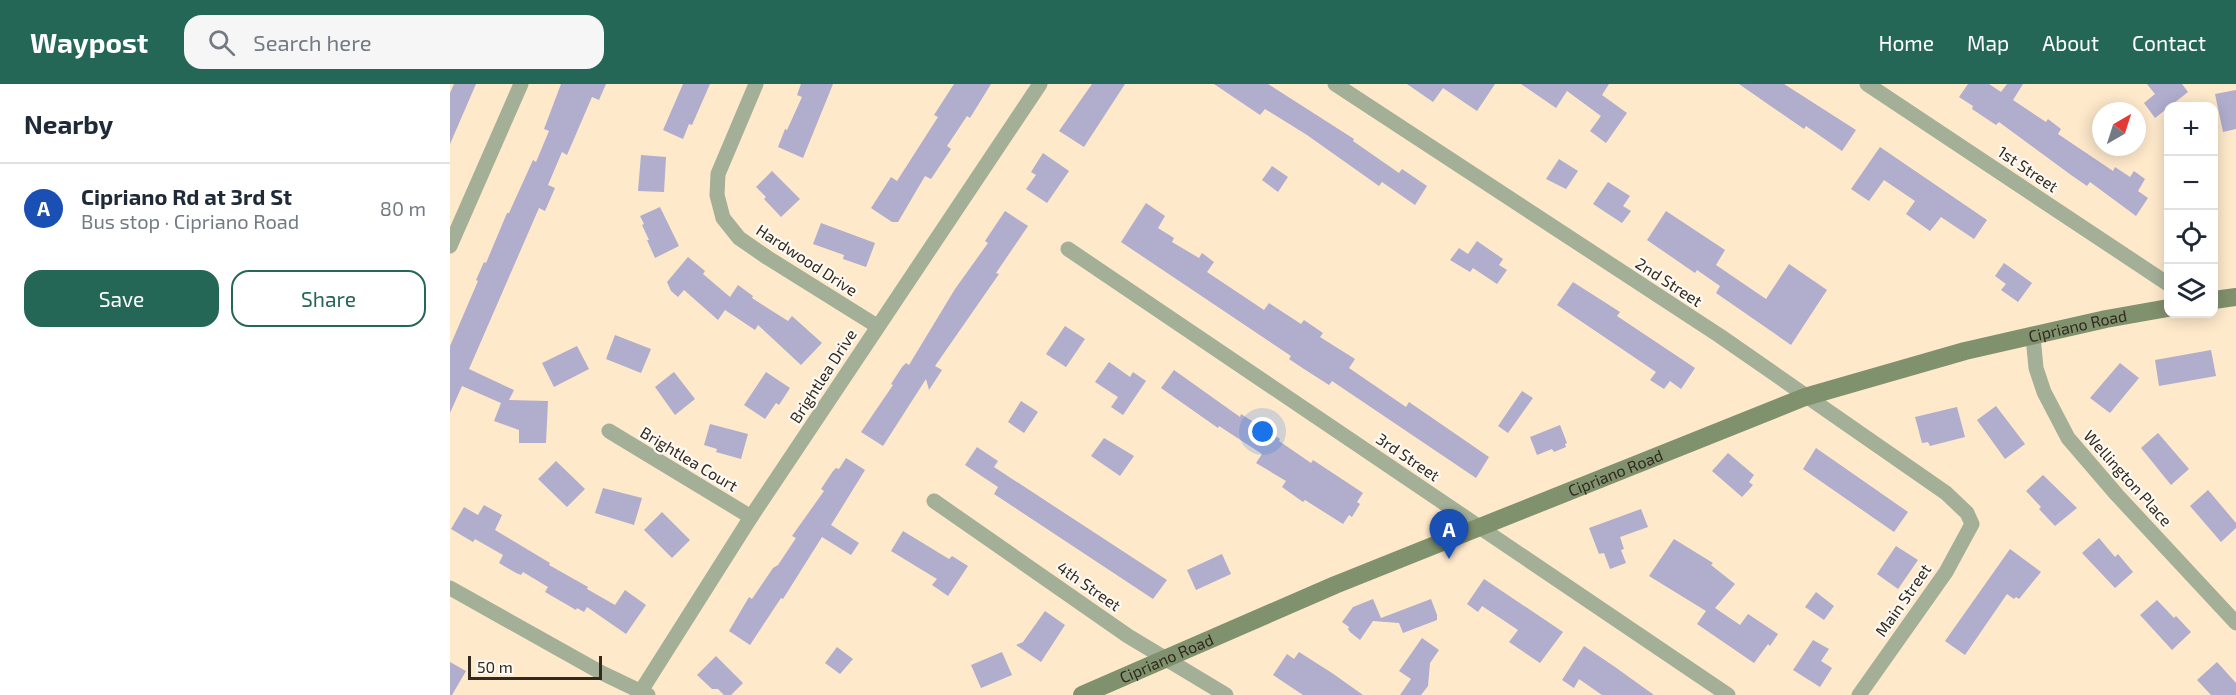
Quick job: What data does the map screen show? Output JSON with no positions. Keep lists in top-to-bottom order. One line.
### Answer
{"streets":{"street":["1st Street","Hardwood Drive","2nd Street","Cipriano Road","Brightlea Drive","3rd Street","Brightlea Court","Wellington Place","4th Street","Main Street"]},"crossings":[["Hardwood Drive","Brightlea Drive"],["2nd Street","Cipriano Road"],["2nd Street","Main Street"],["Cipriano Road","3rd Street"],["Cipriano Road","Wellington Place"],["Cipriano Road","4th Street"],["Brightlea Drive","Brightlea Court"]],"scale_bar":"50 m","north":"top right","page":{"header":"Waypost","search":"Search here","nav":["Home","Map","About","Contact"],"heading":"Nearby","map_buttons":["+","−"],"list":[{"mark":"A","name":"Cipriano Rd at 3rd St","note":"Bus stop · Cipriano Road","value":"80 m"}],"buttons":["Save","Share"],"pins":"A","scale":"50 m"}}
